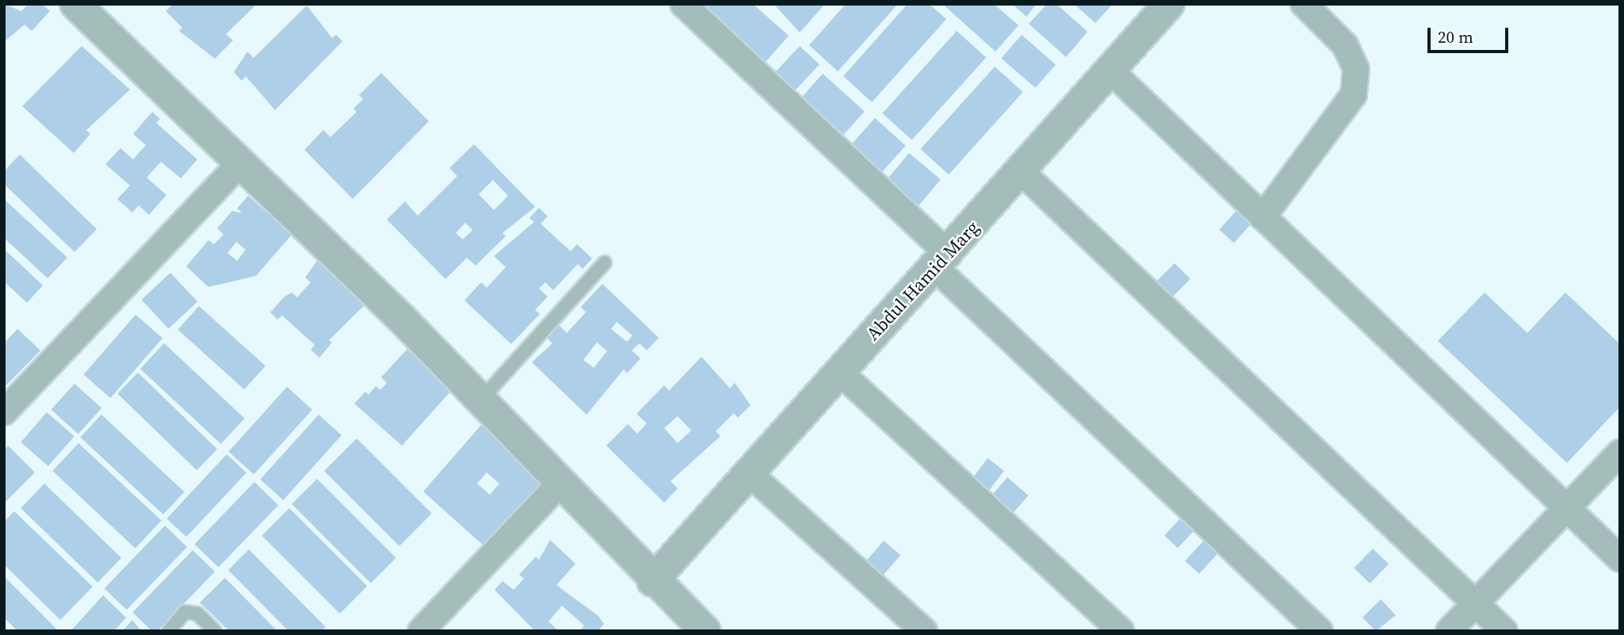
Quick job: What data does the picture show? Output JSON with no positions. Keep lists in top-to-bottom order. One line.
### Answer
{"streets":{"street":["Abdul Hamid Marg"]},"scale_bar":"20 m"}
